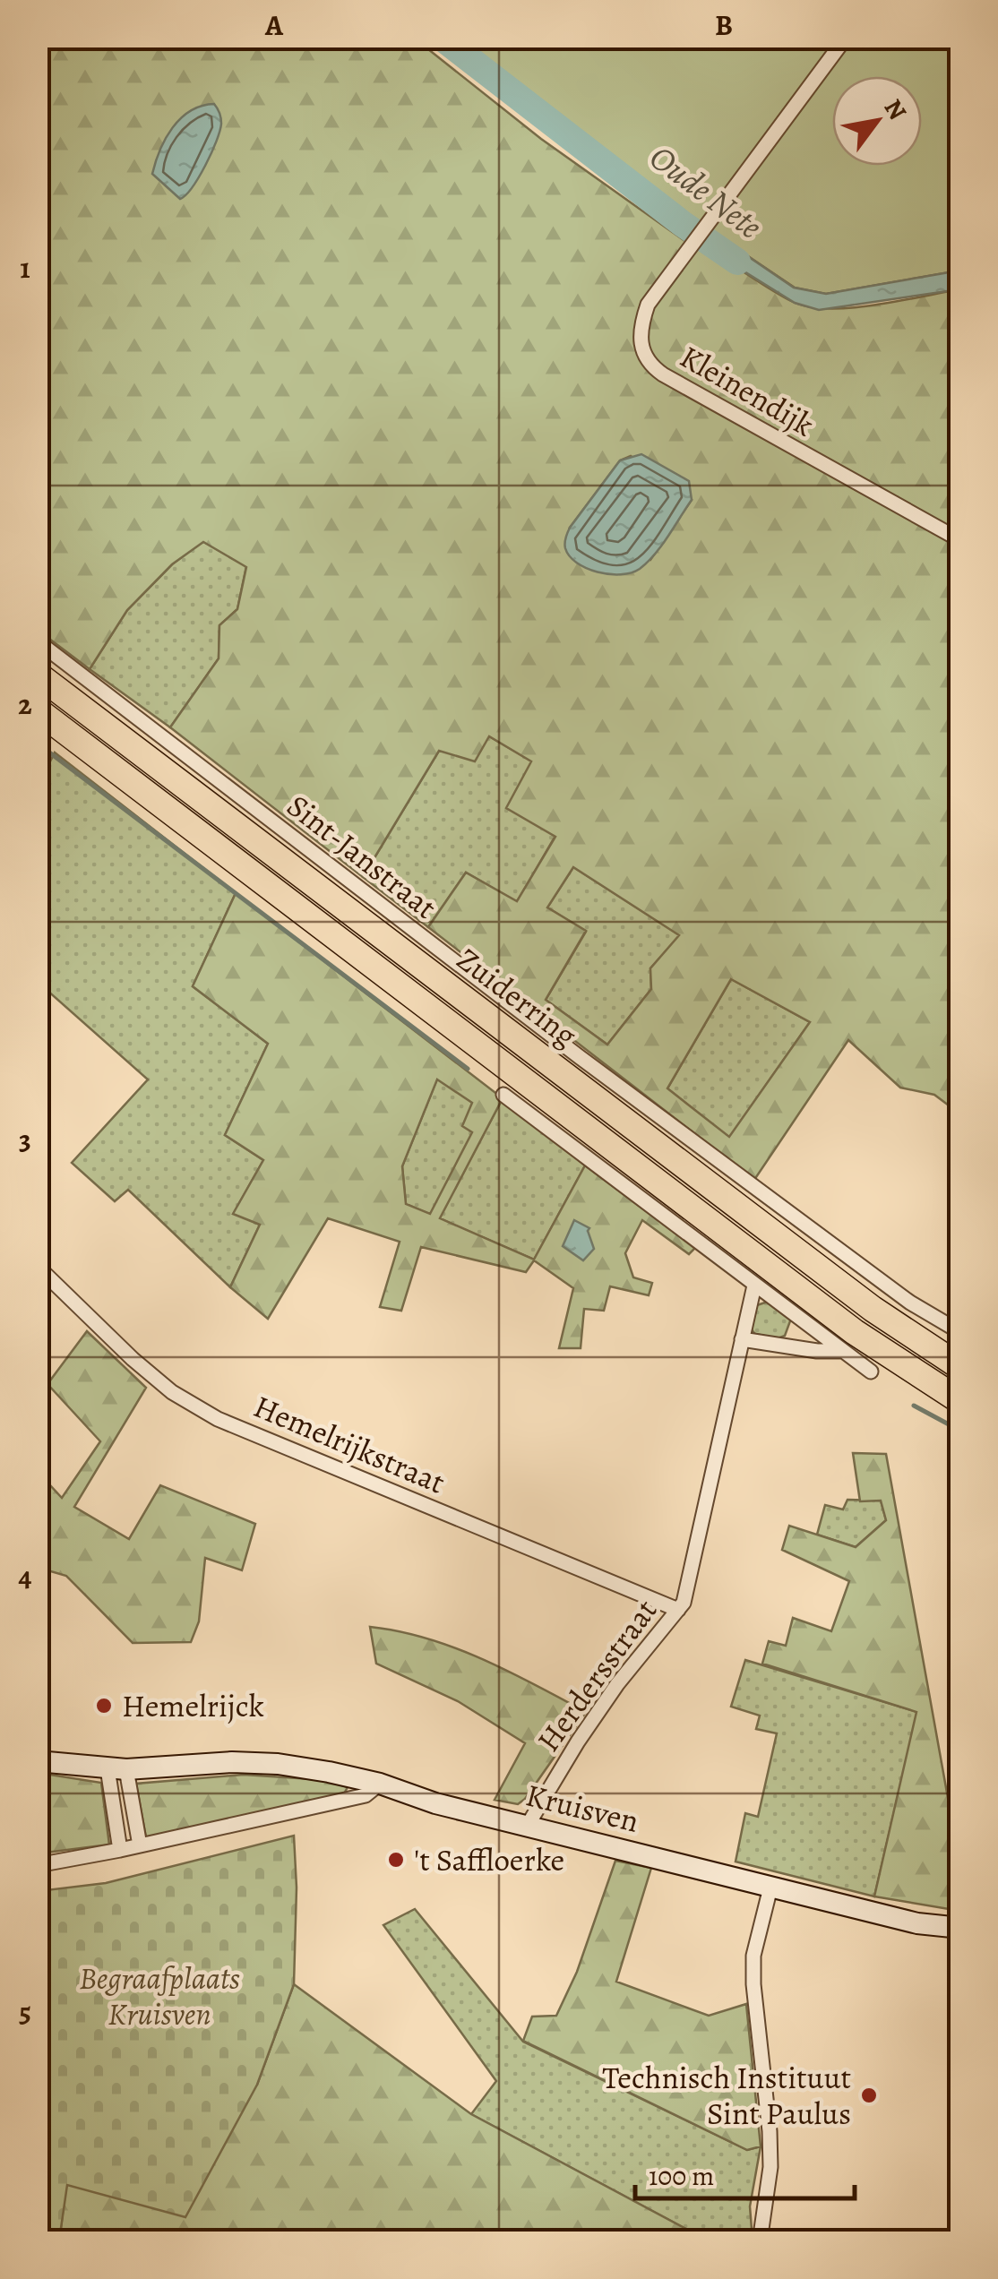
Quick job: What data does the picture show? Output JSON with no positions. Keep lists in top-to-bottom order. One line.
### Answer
{"streets":{"highway":["Zuiderring"],"street":["Kleinendijk","Sint-Janstraat","Hemelrijkstraat","Herdersstraat","Kruisven"]},"crossings":[["Hemelrijkstraat","Herdersstraat"],["Herdersstraat","Kruisven"]],"water":["Oude Nete"],"parks":["Begraafplaats Kruisven"],"places":["Hemelrijck","'t Saffloerke","Technisch Instituut Sint Paulus"],"scale_bar":"100 m","north":"top right","grid":{"columns":["A","B"],"rows":["1","2","3","4","5"]}}
